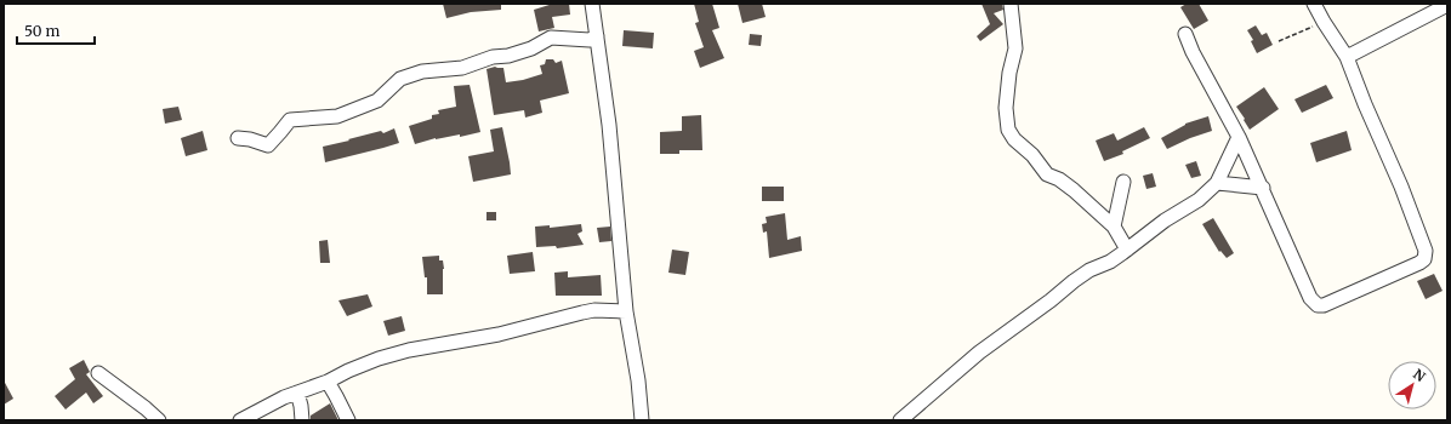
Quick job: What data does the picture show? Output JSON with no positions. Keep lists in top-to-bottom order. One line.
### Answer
{"scale_bar":"50 m","north":"top right"}
